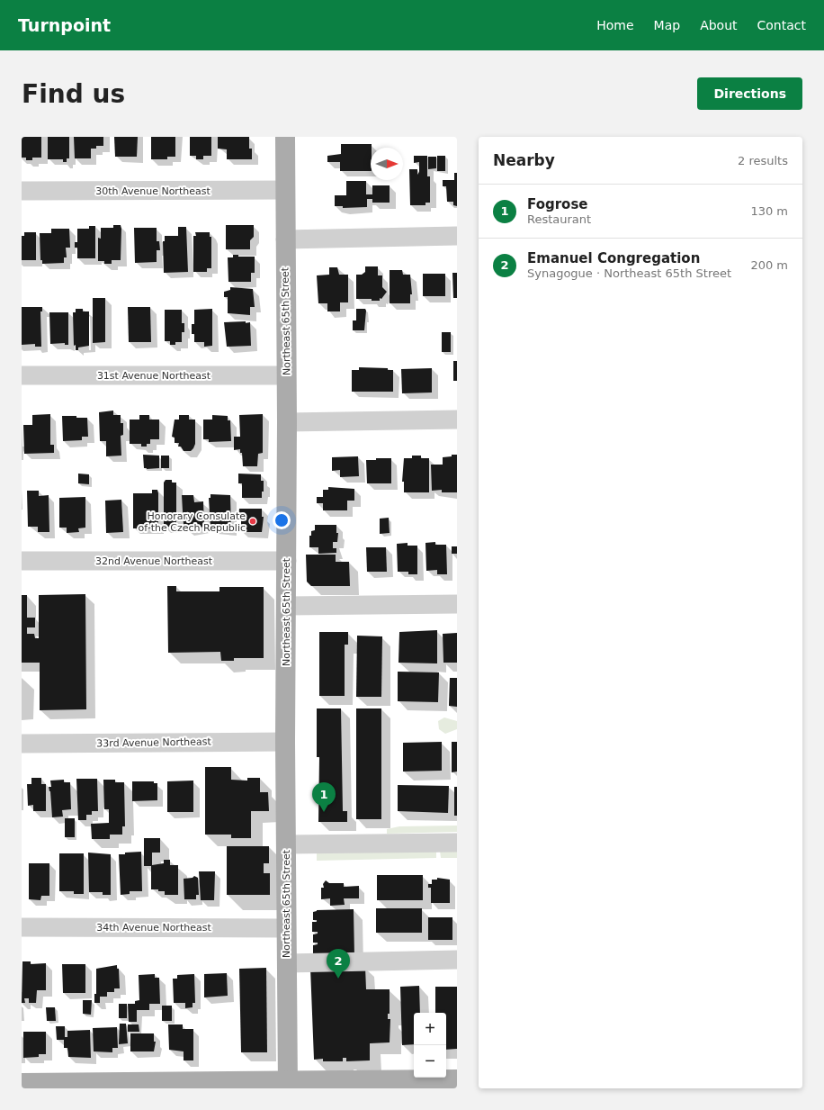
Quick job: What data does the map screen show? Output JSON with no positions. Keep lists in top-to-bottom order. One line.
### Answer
{"streets":{"main road":["Northeast 65th Street"],"street":["30th Avenue Northeast","31st Avenue Northeast","32nd Avenue Northeast","33rd Avenue Northeast","34th Avenue Northeast"]},"crossings":[["30th Avenue Northeast","Northeast 65th Street"],["Northeast 65th Street","31st Avenue Northeast"],["Northeast 65th Street","32nd Avenue Northeast"],["Northeast 65th Street","33rd Avenue Northeast"],["Northeast 65th Street","34th Avenue Northeast"]],"places":["Honorary Consulate of the Czech Republic"],"north":"right","page":{"header":"Turnpoint","nav":["Home","Map","About","Contact"],"buttons":"Directions","title":"Find us","heading":["Nearby","2 results"],"list":[{"mark":"1","name":"Fogrose","note":"Restaurant","value":"130 m"},{"mark":"2","name":"Emanuel Congregation","note":"Synagogue · Northeast 65th Street","value":"200 m"}],"pins":["1","2"],"map_buttons":["+","−"]}}
